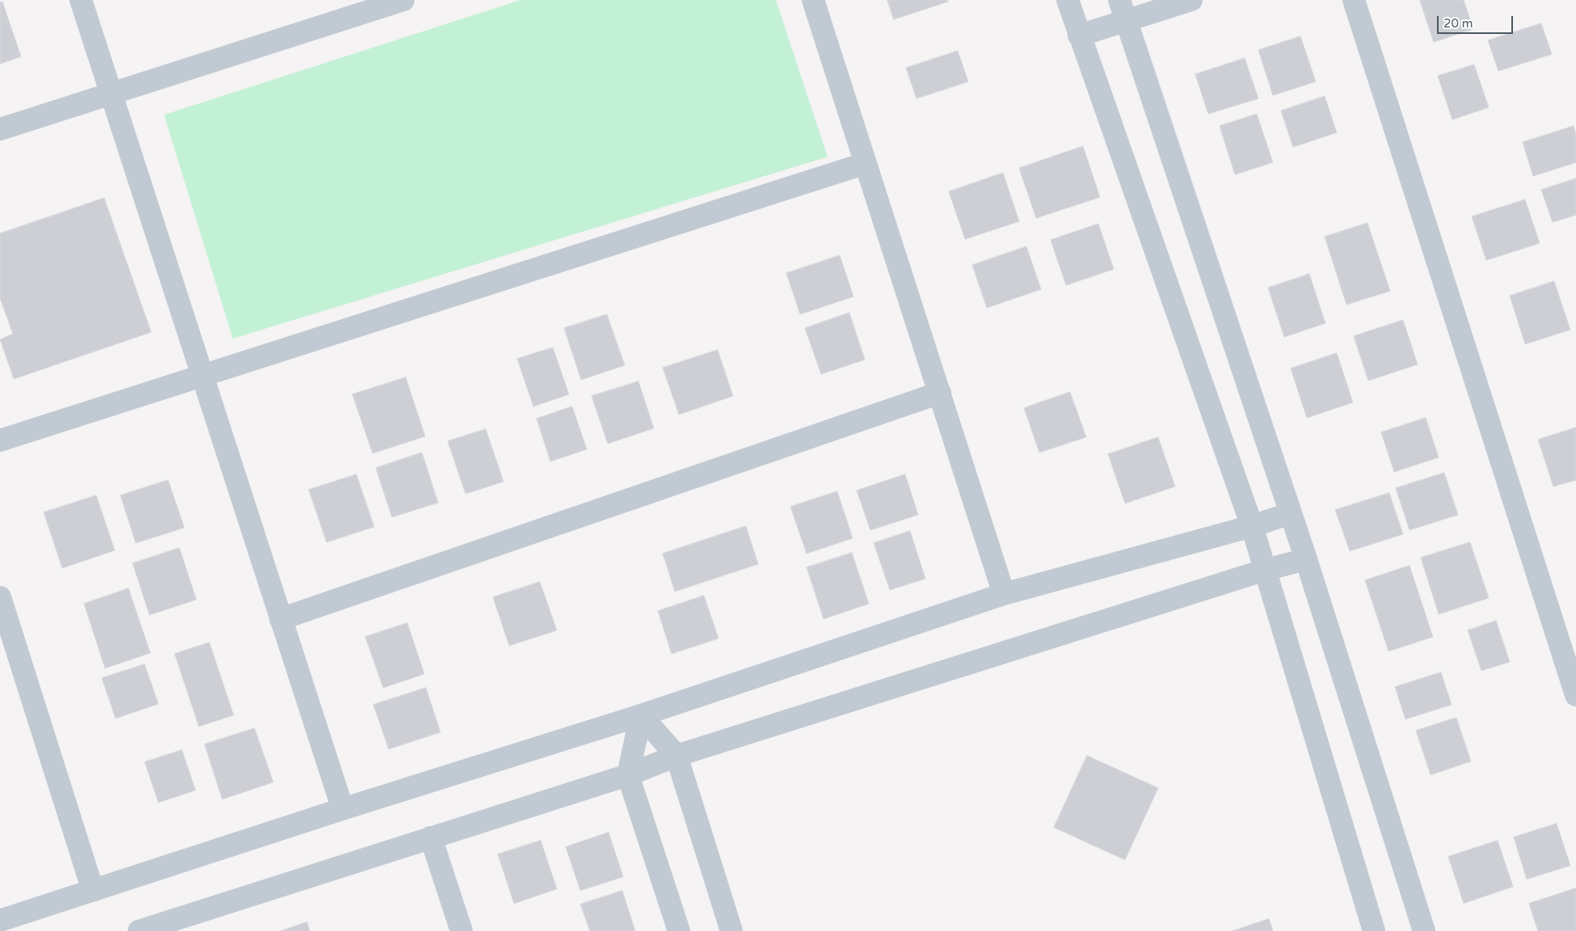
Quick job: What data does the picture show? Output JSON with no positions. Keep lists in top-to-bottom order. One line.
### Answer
{"scale_bar":"20 m"}
